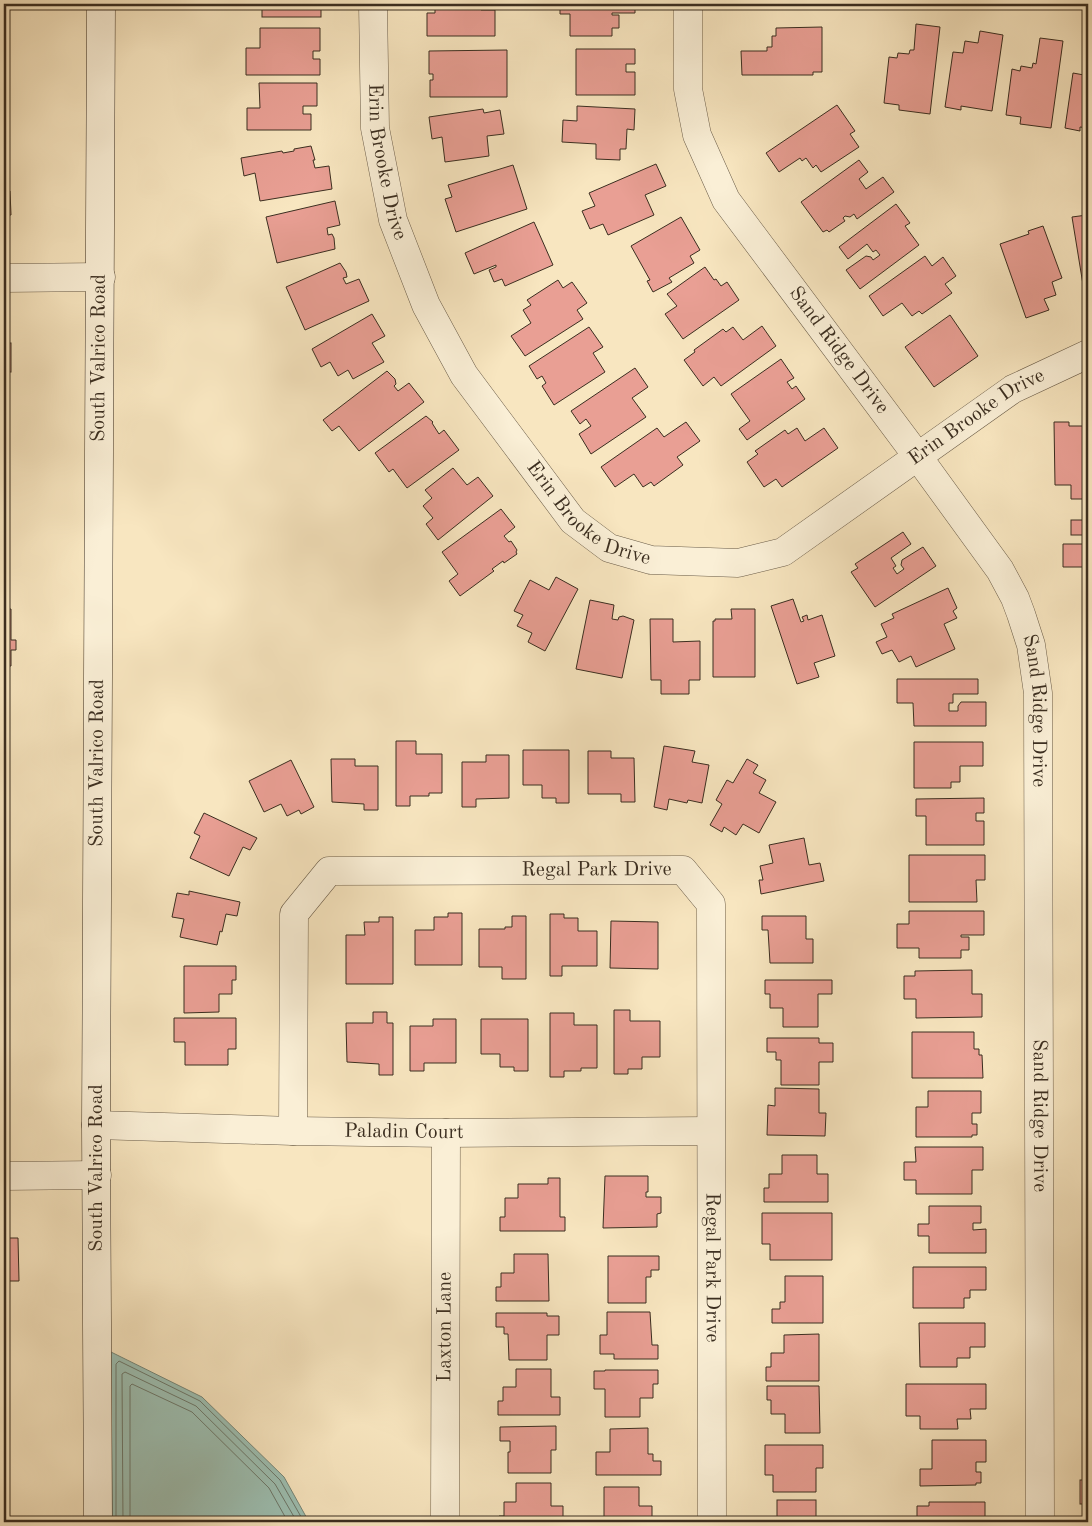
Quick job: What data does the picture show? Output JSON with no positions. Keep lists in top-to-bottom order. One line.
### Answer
{"streets":{"street":["Erin Brooke Drive","Sand Ridge Drive","South Valrico Road","Regal Park Drive","Paladin Court","Laxton Lane"]},"crossings":[["Erin Brooke Drive","Sand Ridge Drive"],["South Valrico Road","Paladin Court"],["Regal Park Drive","Paladin Court"],["Paladin Court","Laxton Lane"]]}
